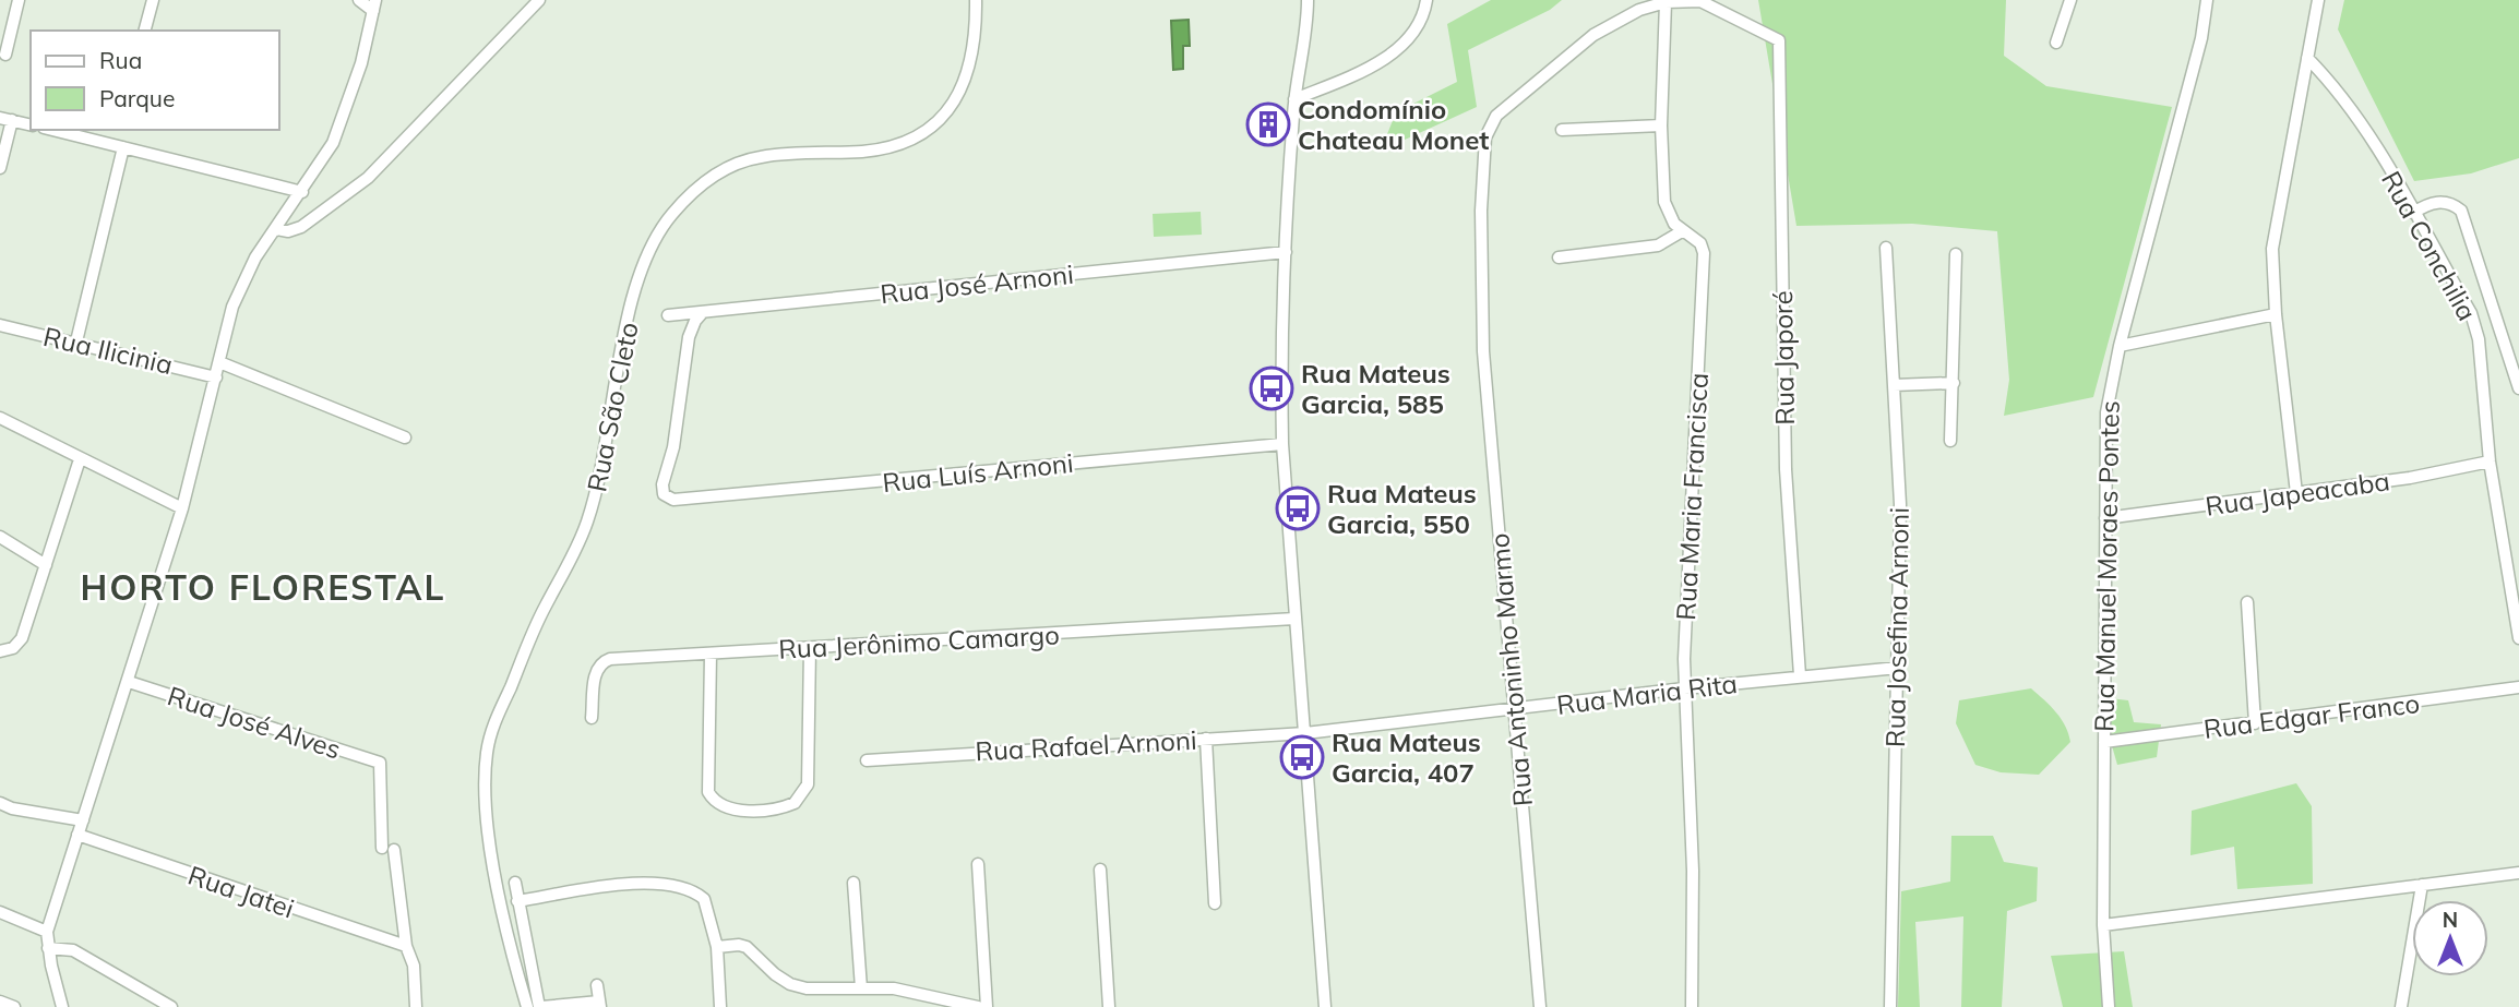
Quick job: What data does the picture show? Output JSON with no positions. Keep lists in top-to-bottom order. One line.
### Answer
{"streets":{"street":["Rua Conchilia","Rua José Arnoni","Rua Ilicinia","Rua Japoré","Rua São Cleto","Rua Luís Arnoni","Rua Japeacaba","Rua Maria Francisca","Rua Manuel Moraes Pontes","Rua Josefina Arnoni","Rua Jerônimo Camargo","Rua Antoninho Marmo","Rua Maria Rita","Rua Edgar Franco","Rua José Alves","Rua Rafael Arnoni","Rua Jatei"]},"crossings":[["Rua Conchilia","Rua Japeacaba"],["Rua José Arnoni","Rua Luís Arnoni"],["Rua Japoré","Rua Antoninho Marmo"],["Rua Japoré","Rua Maria Rita"],["Rua Japeacaba","Rua Manuel Moraes Pontes"],["Rua Maria Francisca","Rua Antoninho Marmo"],["Rua Maria Francisca","Rua Maria Rita"],["Rua Manuel Moraes Pontes","Rua Edgar Franco"],["Rua Josefina Arnoni","Rua Maria Rita"],["Rua Antoninho Marmo","Rua Maria Rita"],["Rua Maria Rita","Rua Rafael Arnoni"],["Rua José Alves","Rua Jatei"]],"districts":["HORTO FLORESTAL"],"places":{"building":["Condomínio Chateau Monet"],"bus stop":["Rua Mateus Garcia, 585","Rua Mateus Garcia, 550","Rua Mateus Garcia, 407"]},"legend":["Rua","Parque"],"north":"top"}
